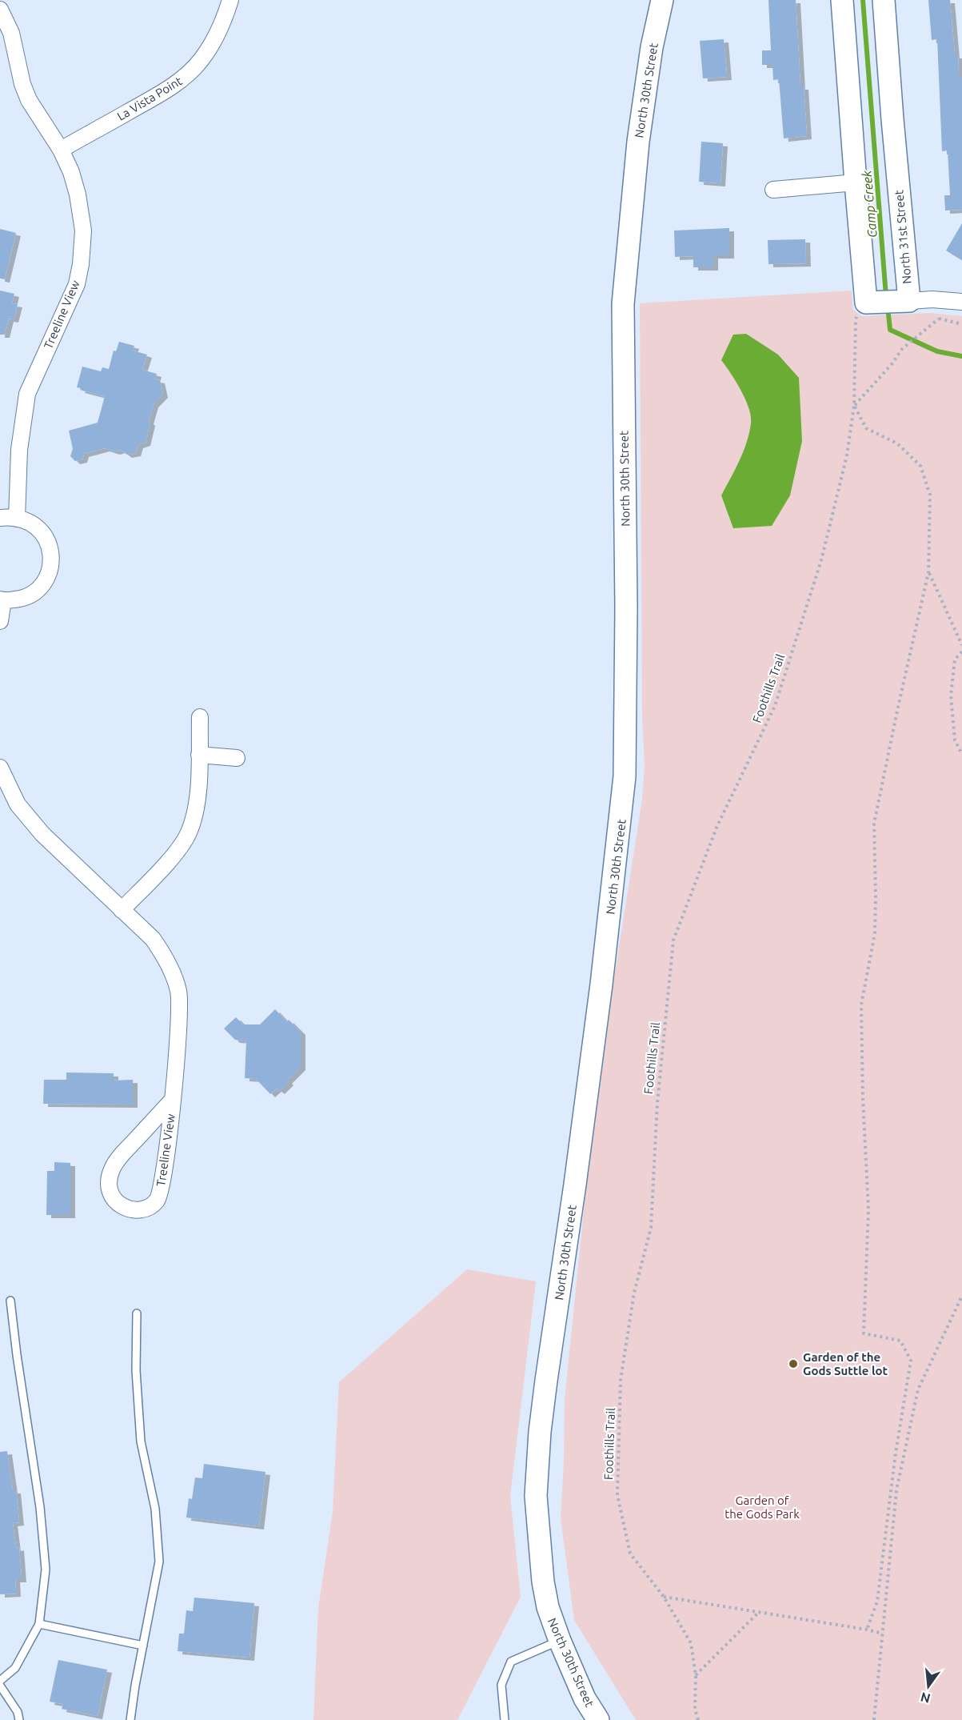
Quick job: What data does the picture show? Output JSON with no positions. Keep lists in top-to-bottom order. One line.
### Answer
{"streets":{"main road":["North 30th Street","North 31st Street"],"street":["La Vista Point","Treeline View"],"path":["Foothills Trail"]},"crossings":[["La Vista Point","Treeline View"],["North 31st Street","Foothills Trail"]],"water":["Camp Creek"],"parks":["Garden of the Gods Park"],"places":["Garden of the Gods Suttle lot"],"north":"bottom"}
